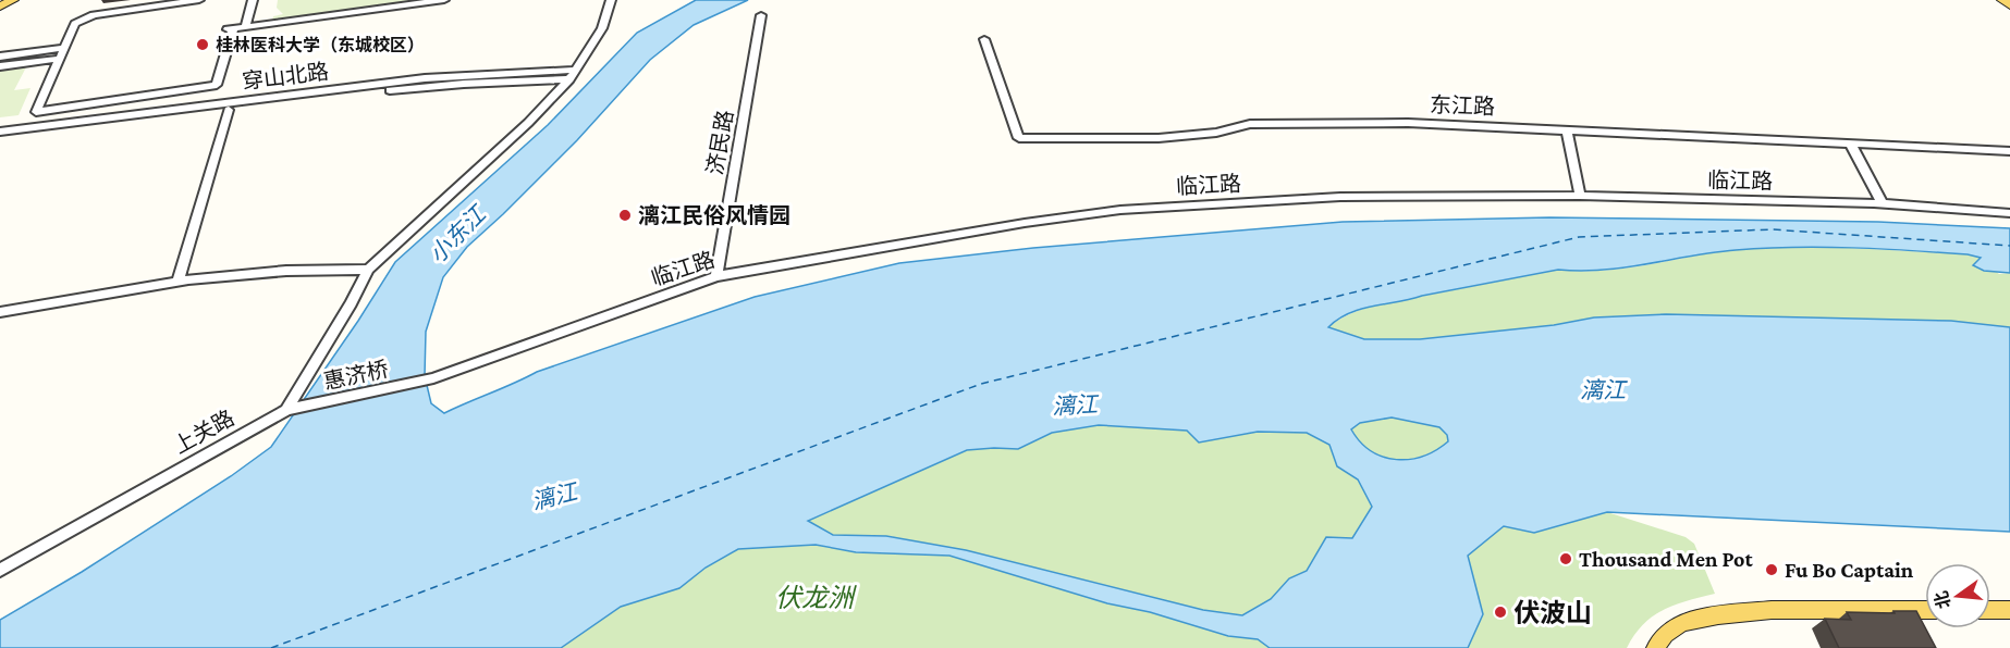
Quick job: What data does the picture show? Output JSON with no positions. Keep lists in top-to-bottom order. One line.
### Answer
{"streets":{"street":["穿山北路","东江路","济民路","临江路","惠济桥","上关路"]},"crossings":[["穿山北路","上关路"],["济民路","临江路"],["临江路","惠济桥"],["惠济桥","上关路"]],"water":["小东江","漓江"],"parks":["伏龙洲"],"places":["桂林医科大学（东城校区）","漓江民俗风情园","Thousand Men Pot","Fu Bo Captain","伏波山"],"north":"left"}
